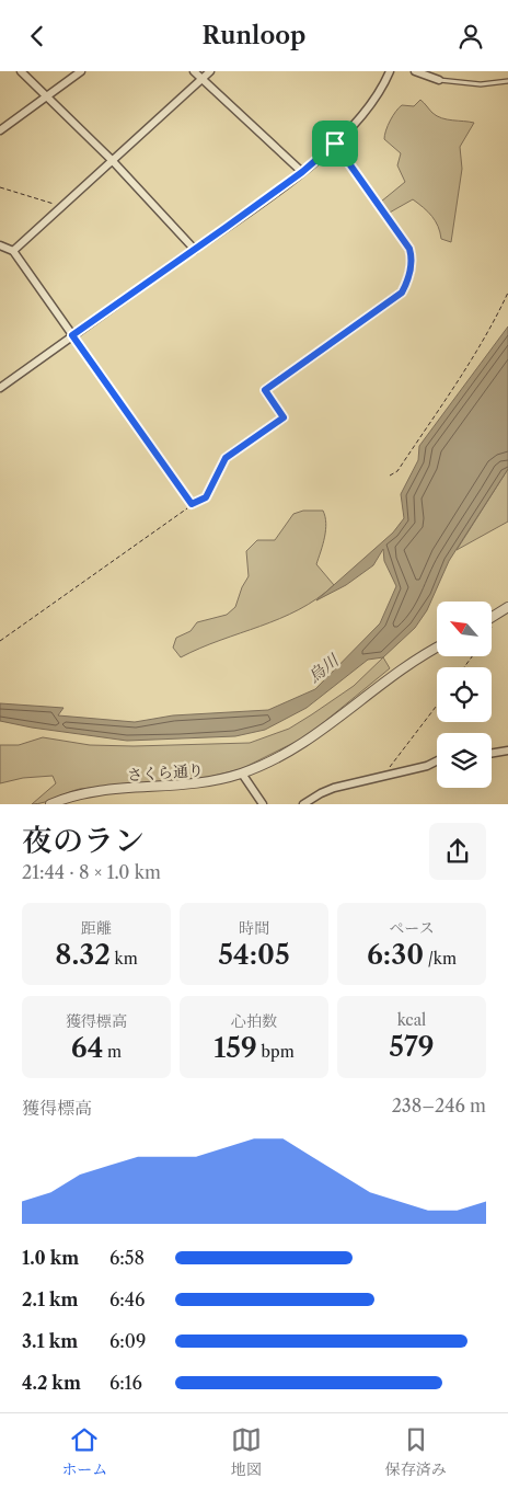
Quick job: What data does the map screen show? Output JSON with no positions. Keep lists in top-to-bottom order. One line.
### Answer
{"streets":{"street":["さくら通り"]},"water":["烏川"],"north":"top left","page":{"header":"Runloop","heading":["夜のラン","21:44 · 8 × 1.0 km"],"stats":[["距離","8.32 km"],["時間","54:05"],["ペース","6:30 /km"],["獲得標高","64 m"],["心拍数","159 bpm"],["kcal","579"]],"chart":["獲得標高","238–246 m"],"list":[{"name":"1.0 km","note":"6:58"},{"name":"2.1 km","note":"6:46"},{"name":"3.1 km","note":"6:09"},{"name":"4.2 km","note":"6:16"}],"tabs":["ホーム","地図","保存済み"]}}
